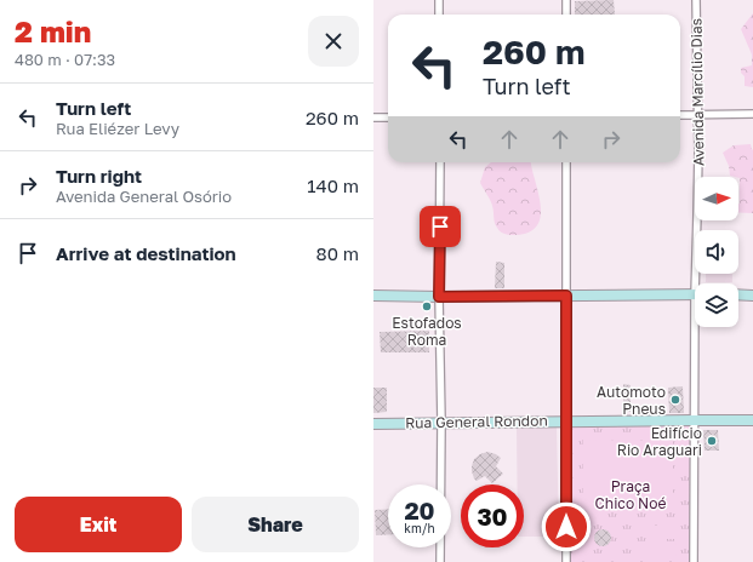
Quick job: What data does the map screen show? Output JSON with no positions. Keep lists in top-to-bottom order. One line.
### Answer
{"streets":{"main road":["Rua General Rondon"],"street":["Avenida Marcílio Dias"]},"crossings":[["Avenida Marcílio Dias","Rua General Rondon"]],"parks":["Praça Chico Noé"],"places":["Estofados Roma","Automoto Pneus","Edifício Rio Araguari"],"north":"right","page":{"heading":["2 min","480 m · 07:33"],"turn":["260 m","Turn left"],"list":[{"name":"Turn left","note":"Rua Eliézer Levy","value":"260 m"},{"name":"Turn right","note":"Avenida General Osório","value":"140 m"},{"name":"Arrive at destination","value":"80 m"}],"speed":"20 km/h","limit":"30","buttons":["Exit","Share"]}}
